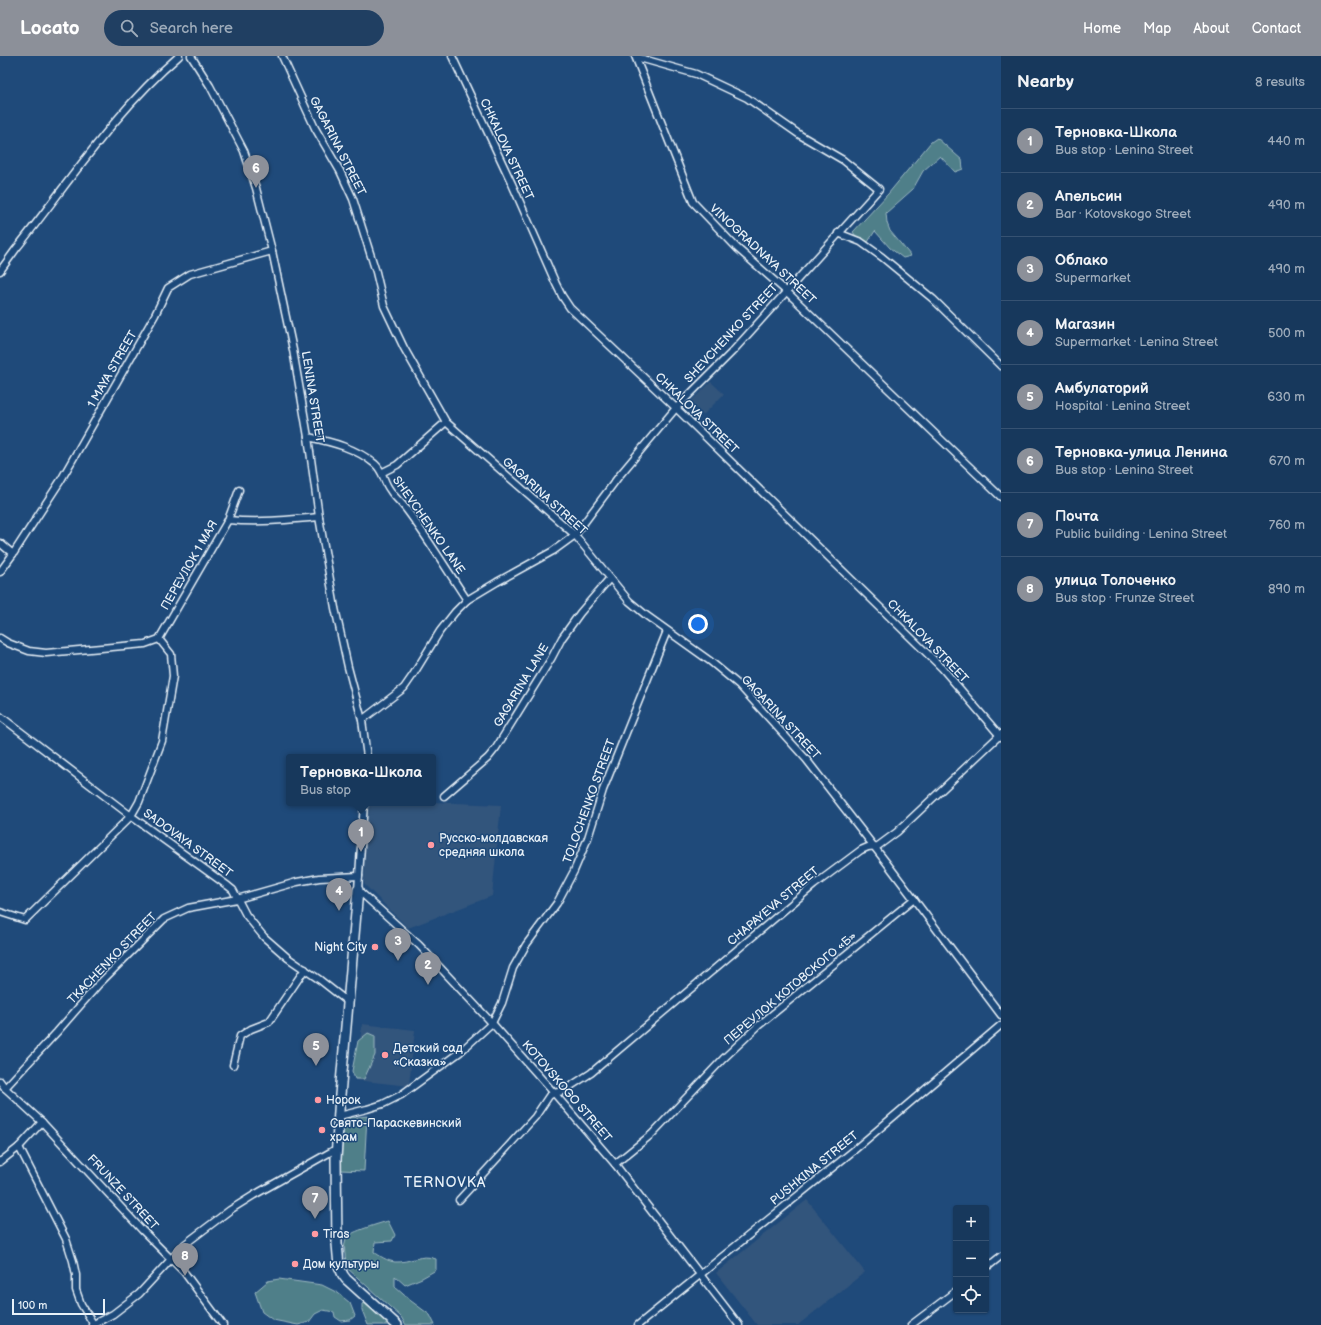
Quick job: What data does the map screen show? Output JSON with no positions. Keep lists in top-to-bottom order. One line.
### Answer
{"streets":{"street":["GAGARINA STREET","CHKALOVA STREET","VINOGRADNAYA STREET","SHEVCHENKO STREET","1 MAYA STREET","LENINA STREET","SHEVCHENKO LANE","ПЕРЕУЛОК 1 МАЯ","GAGARINA LANE","TOLOCHENKO STREET","SADOVAYA STREET","CHAPAYEVA STREET","TKACHENKO STREET","ПЕРЕУЛОК КОТОВСКОГО «Б»","KOTOVSKOGO STREET","PUSHKINA STREET","FRUNZE STREET"]},"crossings":[["GAGARINA STREET","SHEVCHENKO STREET"],["GAGARINA STREET","GAGARINA LANE"],["GAGARINA STREET","TOLOCHENKO STREET"],["GAGARINA STREET","CHAPAYEVA STREET"],["GAGARINA STREET","ПЕРЕУЛОК КОТОВСКОГО «Б»"],["CHKALOVA STREET","SHEVCHENKO STREET"],["CHKALOVA STREET","CHAPAYEVA STREET"],["VINOGRADNAYA STREET","SHEVCHENKO STREET"],["SHEVCHENKO STREET","LENINA STREET"],["SHEVCHENKO STREET","SHEVCHENKO LANE"],["1 MAYA STREET","LENINA STREET"],["LENINA STREET","SHEVCHENKO LANE"],["LENINA STREET","ПЕРЕУЛОК 1 МАЯ"],["TOLOCHENKO STREET","KOTOVSKOGO STREET"],["SADOVAYA STREET","TKACHENKO STREET"],["CHAPAYEVA STREET","KOTOVSKOGO STREET"],["TKACHENKO STREET","FRUNZE STREET"],["ПЕРЕУЛОК КОТОВСКОГО «Б»","KOTOVSKOGO STREET"],["KOTOVSKOGO STREET","PUSHKINA STREET"]],"districts":["TERNOVKA"],"places":["Русско-молдавская средняя школа","Night City","Детский сад «Сказка»","Норок","Свято-Параскевинский храм","Tiras","Дом культуры"],"scale_bar":"100 m","page":{"header":"Locato","search":"Search here","nav":["Home","Map","About","Contact"],"heading":["Nearby","8 results"],"list":[{"mark":"1","name":"Терновка-Школа","note":"Bus stop · Lenina Street","value":"440 m"},{"mark":"2","name":"Апельсин","note":"Bar · Kotovskogo Street","value":"490 m"},{"mark":"3","name":"Облако","note":"Supermarket","value":"490 m"},{"mark":"4","name":"Магазин","note":"Supermarket · Lenina Street","value":"500 m"},{"mark":"5","name":"Амбулаторий","note":"Hospital · Lenina Street","value":"630 m"},{"mark":"6","name":"Терновка-улица Ленина","note":"Bus stop · Lenina Street","value":"670 m"},{"mark":"7","name":"Почта","note":"Public building · Lenina Street","value":"760 m"},{"mark":"8","name":"улица Толоченко","note":"Bus stop · Frunze Street","value":"890 m"}],"pins":["6","1","4","3","2","5","7","8"],"popup":["Терновка-Школа","Bus stop"],"map_buttons":["+","−"],"scale":"100 m"}}
